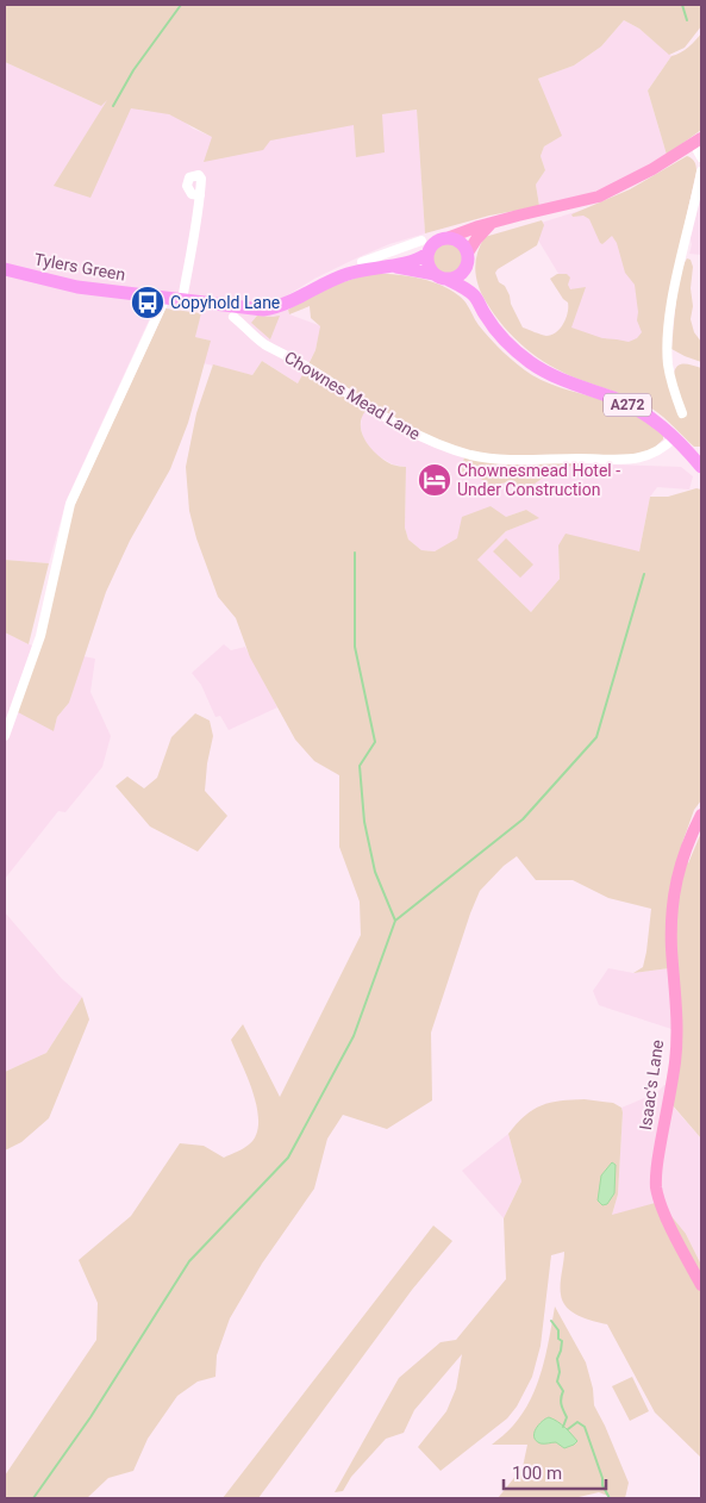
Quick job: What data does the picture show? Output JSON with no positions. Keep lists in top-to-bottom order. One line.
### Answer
{"streets":{"highway":["Tylers Green","A272"],"main road":["Isaac's Lane"],"street":["Chownes Mead Lane"]},"crossings":[["Tylers Green","A272"],["Chownes Mead Lane","A272"]],"places":{"bus stop":["Copyhold Lane"],"hotel":["Chownesmead Hotel - Under Construction"]},"scale_bar":"100 m"}
